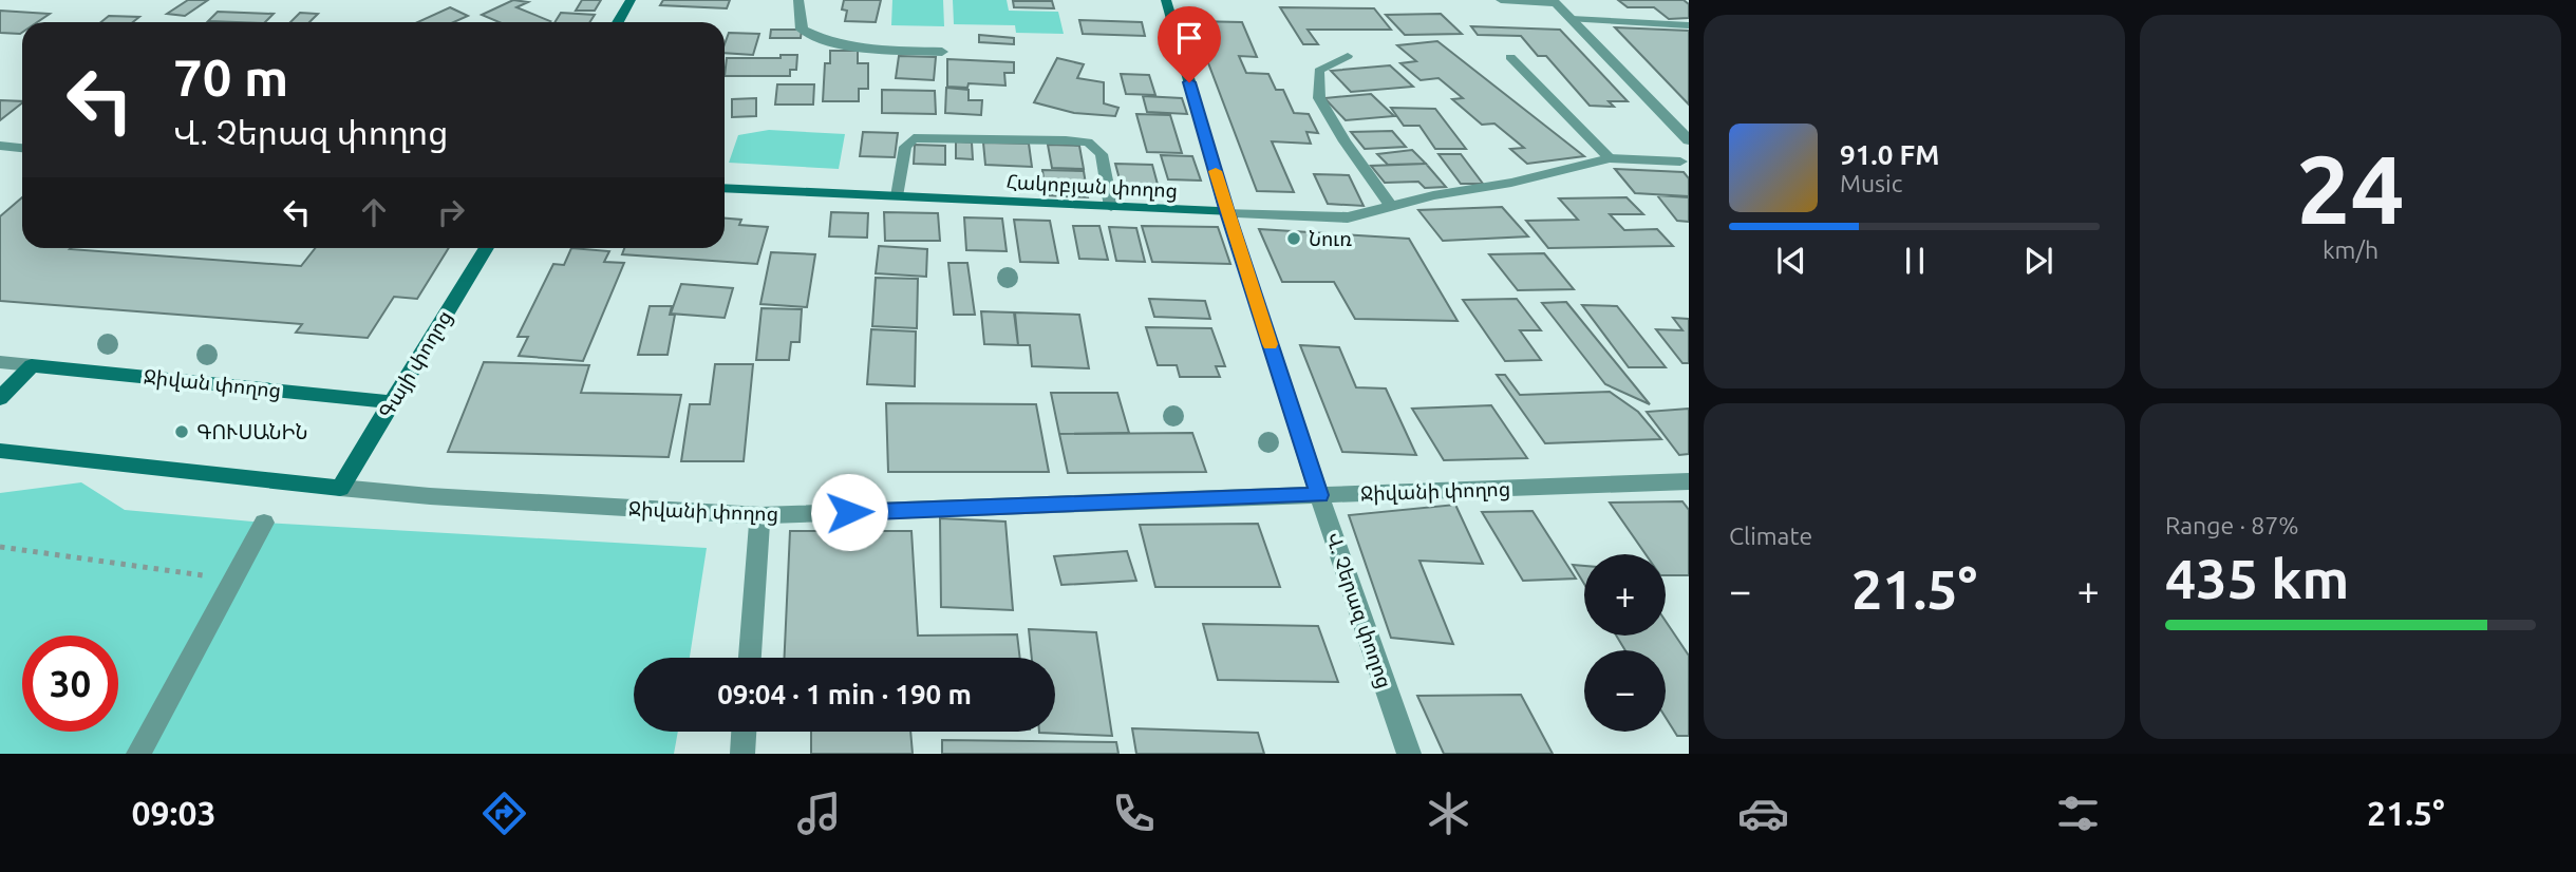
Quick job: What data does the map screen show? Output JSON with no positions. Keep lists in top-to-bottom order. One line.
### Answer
{"streets":{"main road":["Հակոբյան փողոց","Գայի փողոց","Ջիվան փողոց","Վ. Չերազ փողոց"],"street":["Ջիվանի փողոց"]},"crossings":[["Հակոբյան փողոց","Վ. Չերազ փողոց"],["Գայի փողոց","Ջիվան փողոց"],["Գայի փողոց","Ջիվանի փողոց"],["Ջիվանի փողոց","Վ. Չերազ փողոց"]],"places":["Նուռ","ԳՈՒՍԱՆԻՆ"],"page":{"tile":[["24","km/h"],"Climate",["Range · 87%","435 km"]],"turn":["70 m","Վ. Չերազ փողոց"],"song":["91.0 FM","Music"],"map_buttons":["+","−"],"heat":["−","21.5°","+"],"limit":"30","trip":"09:04 · 1 min · 190 m","tabs":["09:03","21.5°"]}}
